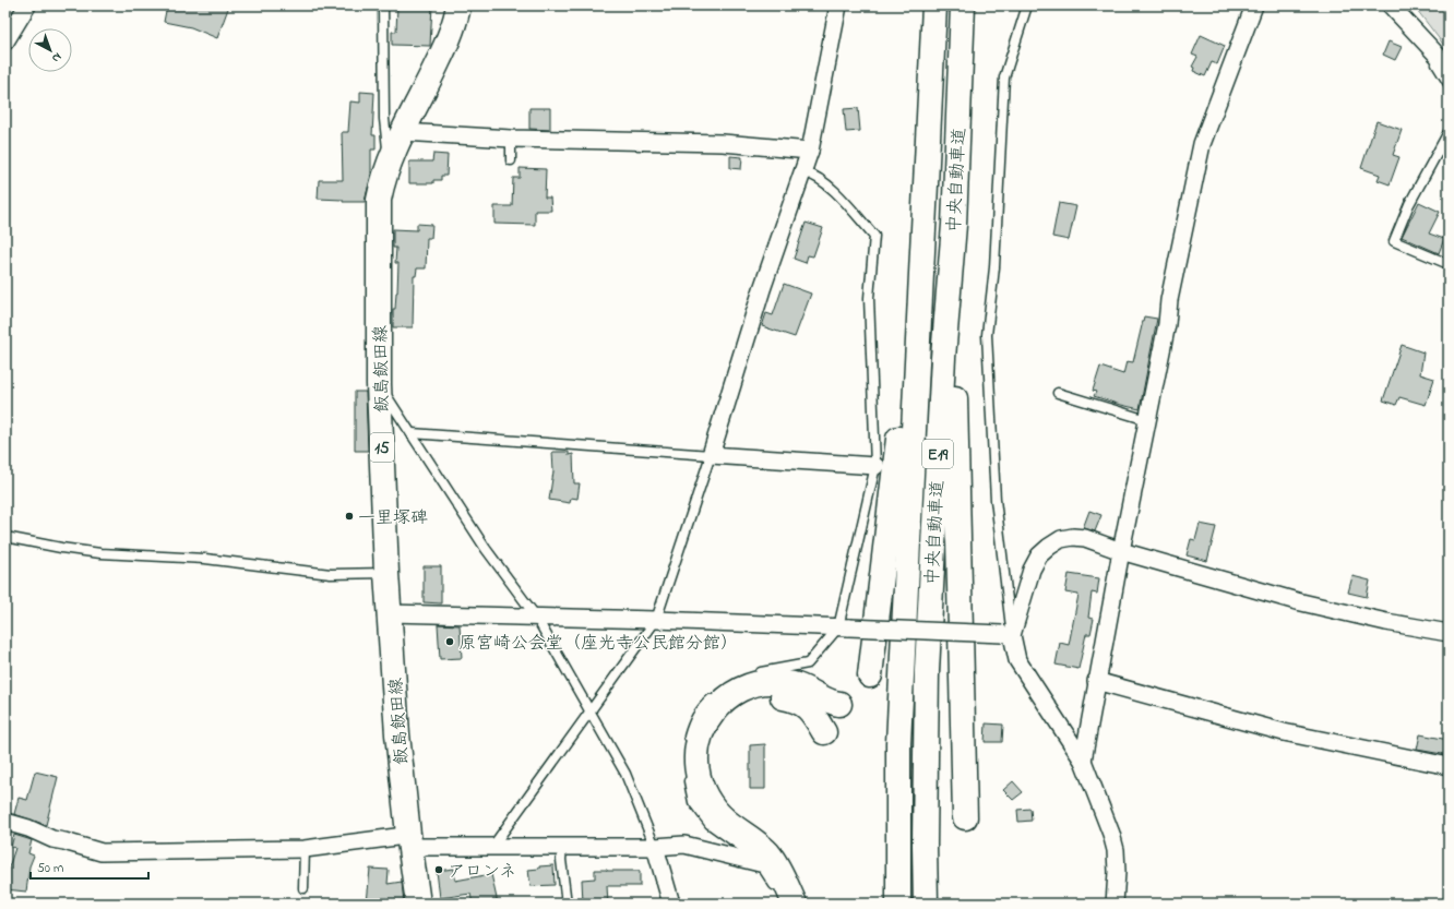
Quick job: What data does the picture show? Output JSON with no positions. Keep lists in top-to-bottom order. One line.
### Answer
{"streets":{"main road":["中央自動車道","飯島飯田線","15","E19"]},"places":["一里塚碑","原宮崎公会堂（座光寺公民館分館）","アロンネ"],"scale_bar":"50 m","north":"bottom right"}
